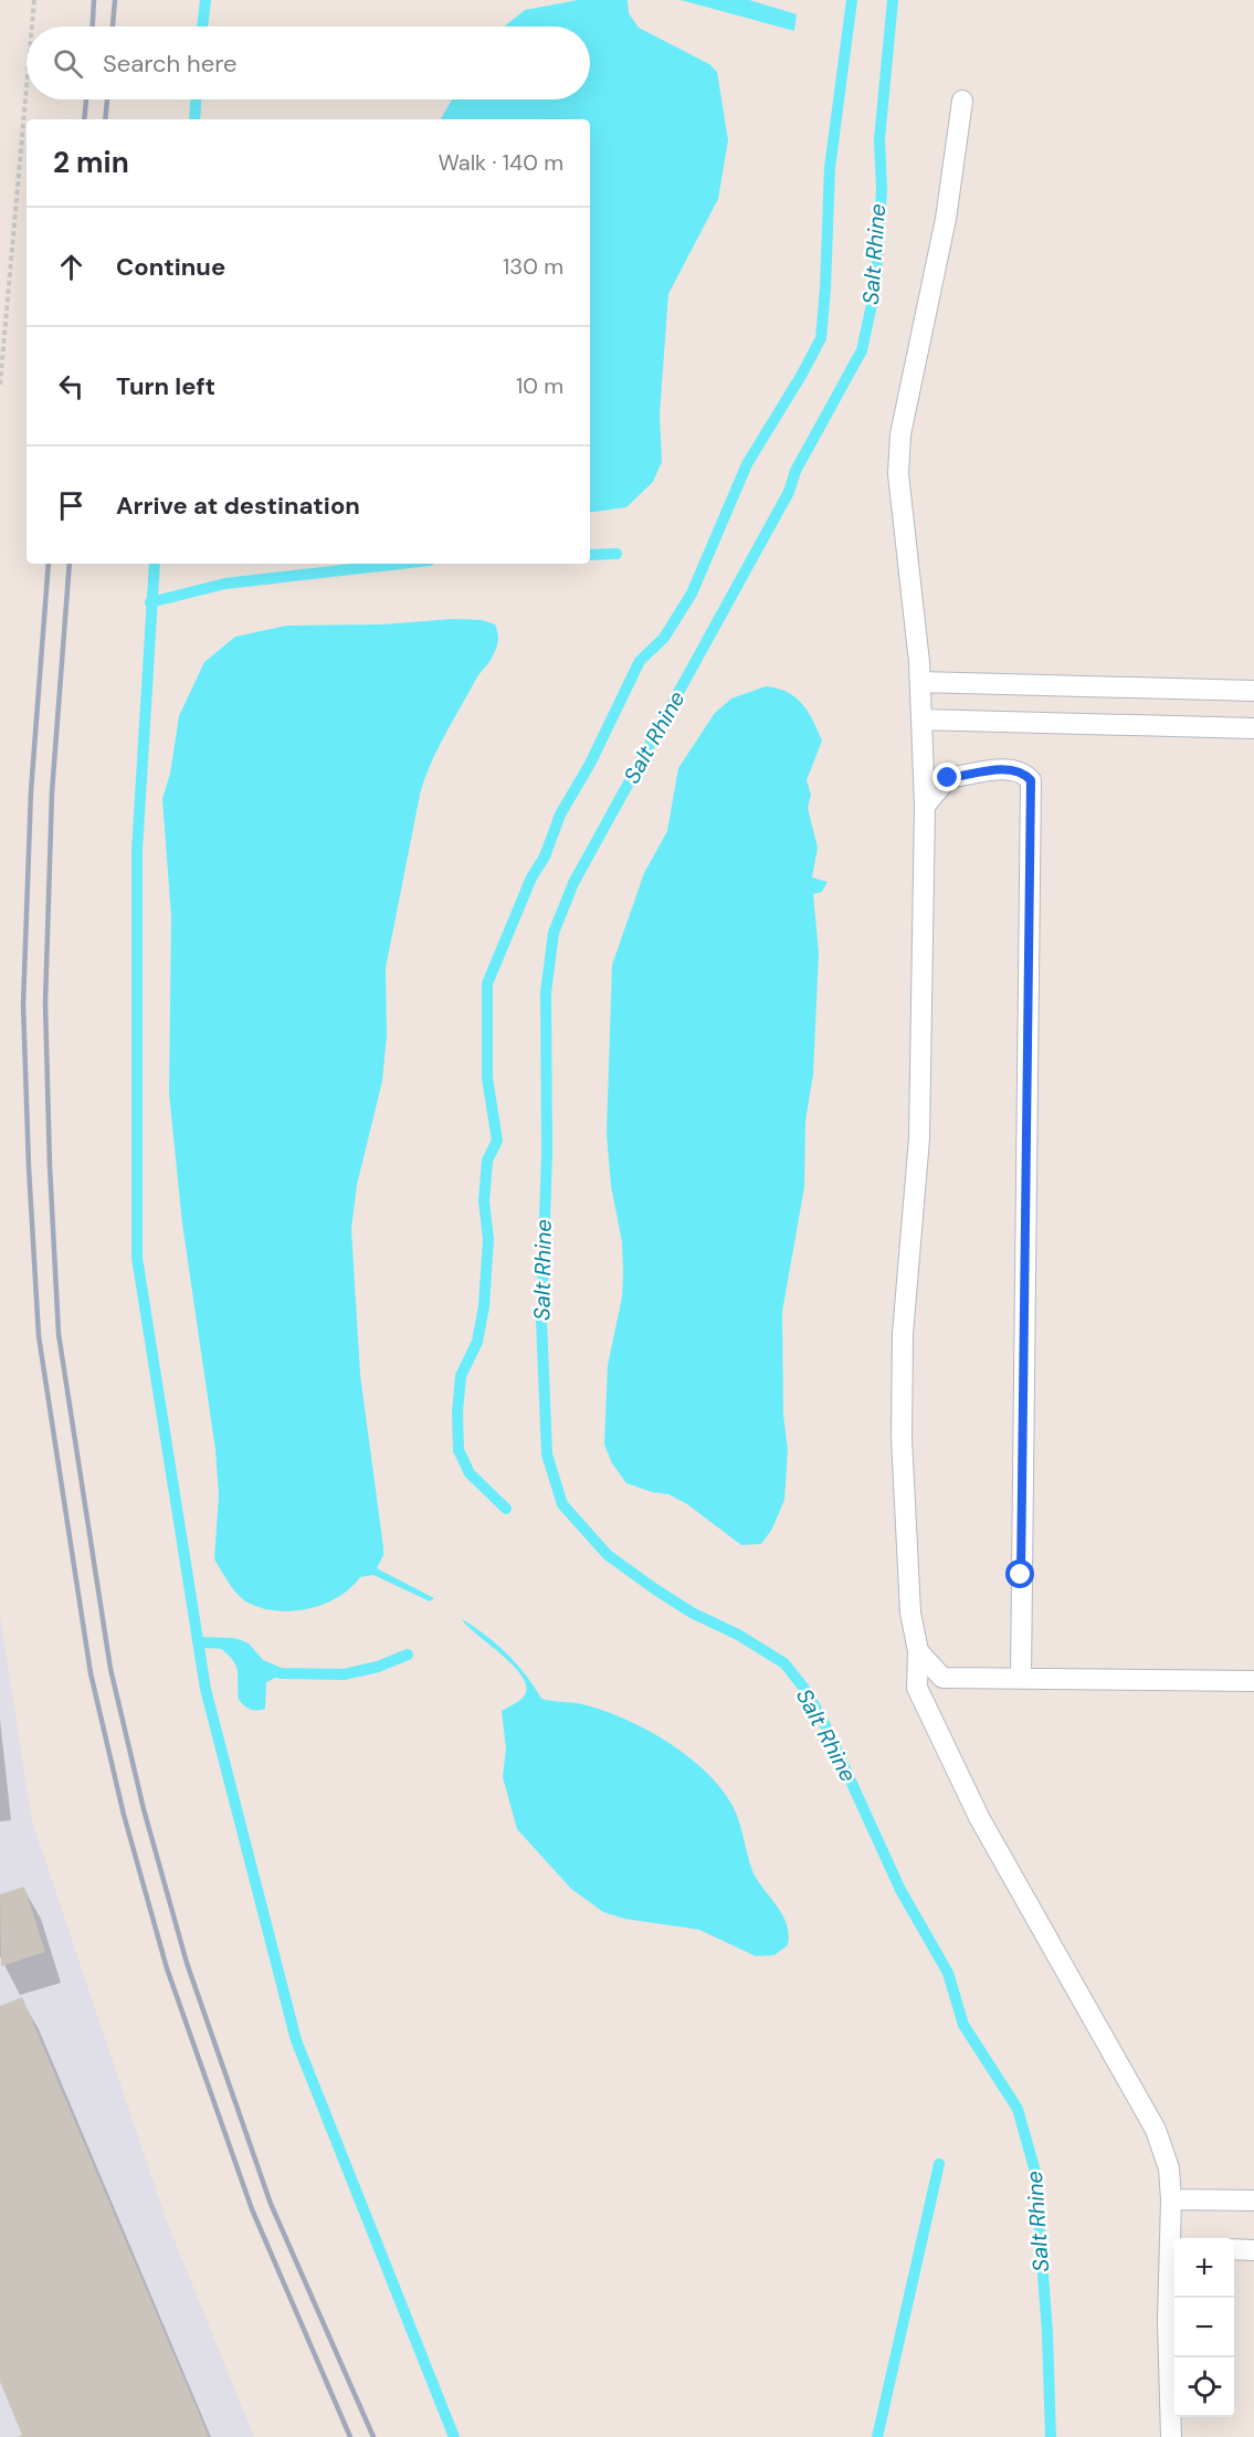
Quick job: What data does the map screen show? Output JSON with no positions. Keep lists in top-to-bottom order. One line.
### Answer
{"water":["Salt Rhine"],"page":{"search":"Search here","heading":["2 min","Walk · 140 m"],"list":[["Continue","130 m"],["Turn left","10 m"],"Arrive at destination"],"map_buttons":["+","−"]}}
